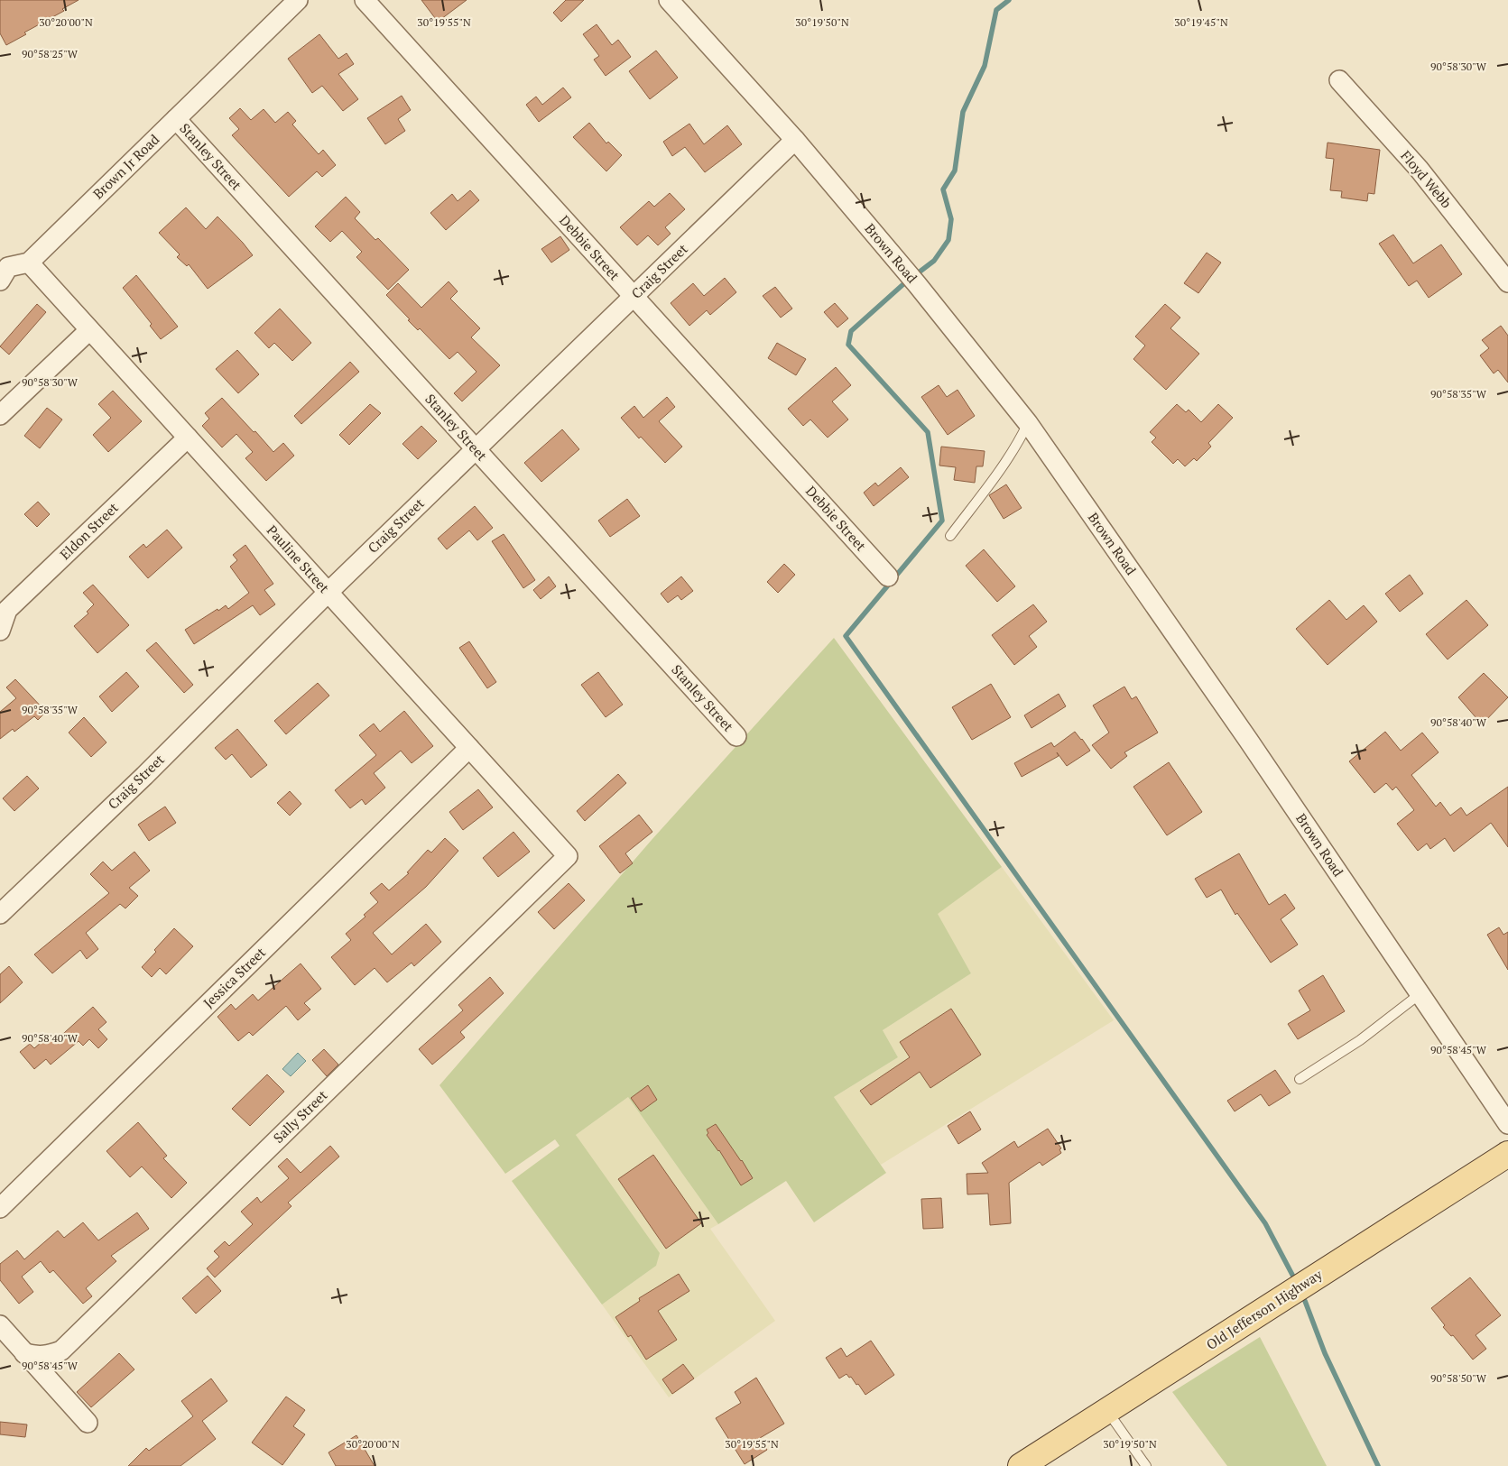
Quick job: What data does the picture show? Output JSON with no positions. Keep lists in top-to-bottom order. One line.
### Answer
{"streets":{"main road":["Old Jefferson Highway"],"street":["Stanley Street","Brown Jr Road","Floyd Webb","Debbie Street","Brown Road","Craig Street","Eldon Street","Pauline Street","Jessica Street","Sally Street"]},"crossings":[["Stanley Street","Brown Jr Road"],["Stanley Street","Craig Street"],["Brown Jr Road","Pauline Street"],["Debbie Street","Craig Street"],["Brown Road","Craig Street"],["Craig Street","Pauline Street"],["Eldon Street","Pauline Street"],["Pauline Street","Jessica Street"],["Pauline Street","Sally Street"]],"coordinates":["30°20'00\"N","30°19'55\"N","30°19'50\"N","30°19'45\"N","90°58'25\"W","90°58'30\"W","90°58'35\"W","90°58'40\"W","90°58'45\"W","90°58'50\"W"]}
